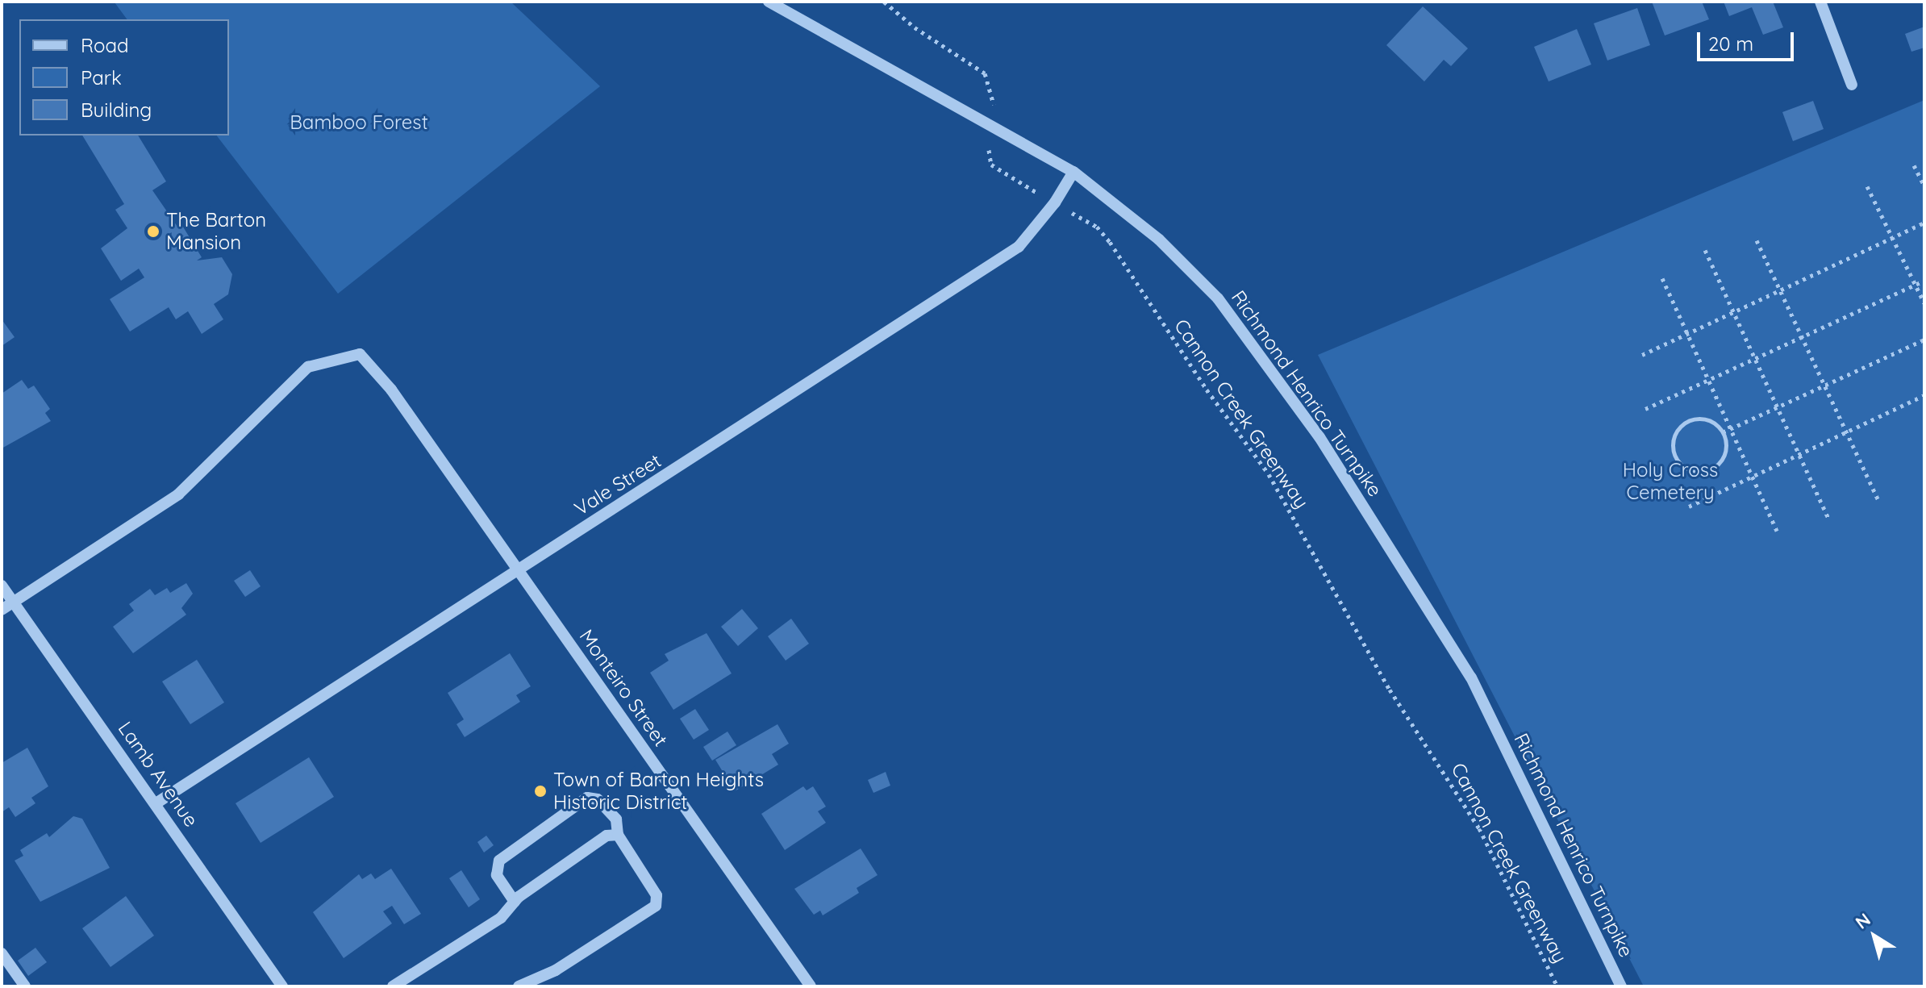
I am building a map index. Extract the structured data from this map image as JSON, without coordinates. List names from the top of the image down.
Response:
{
  "streets": {
    "street": [
      "Richmond Henrico Turnpike",
      "Vale Street",
      "Monteiro Street",
      "Lamb Avenue"
    ],
    "path": ["Cannon Creek Greenway"]
  },
  "crossings": [
    ["Richmond Henrico Turnpike", "Cannon Creek Greenway"],
    ["Richmond Henrico Turnpike", "Vale Street"],
    ["Cannon Creek Greenway", "Vale Street"],
    ["Vale Street", "Monteiro Street"],
    ["Vale Street", "Lamb Avenue"],
    ["Monteiro Street", "Lamb Avenue"]
  ],
  "parks": ["Bamboo Forest", "Holy Cross Cemetery"],
  "places": ["The Barton Mansion", "Town of Barton Heights Historic District"],
  "legend": ["Road", "Park", "Building"],
  "scale_bar": "20 m",
  "north": "top left"
}
